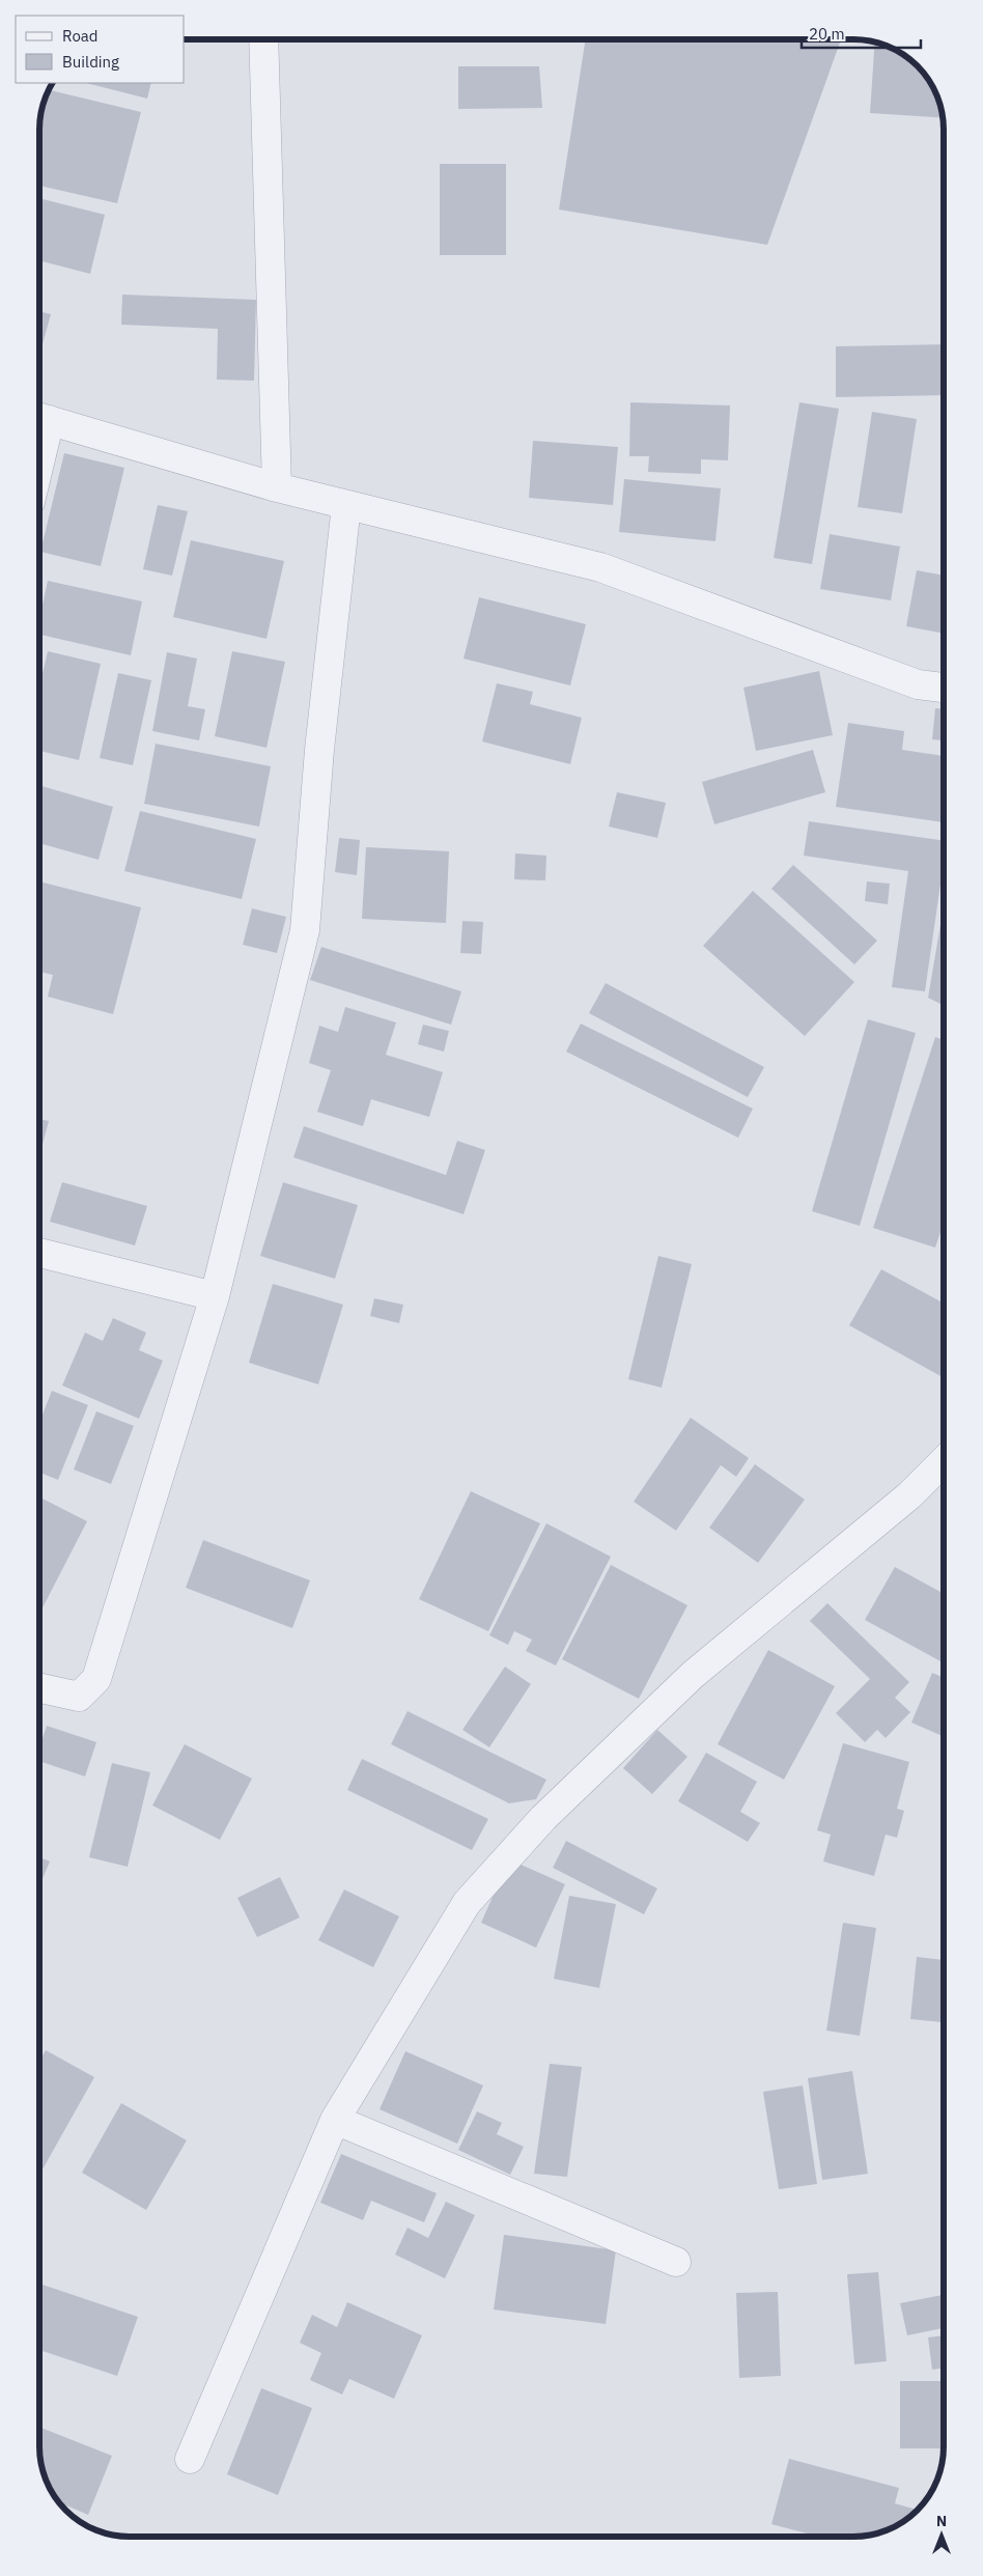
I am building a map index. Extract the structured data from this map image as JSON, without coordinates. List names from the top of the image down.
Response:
{
  "legend": ["Road", "Building"],
  "scale_bar": "20 m",
  "north": "top"
}
